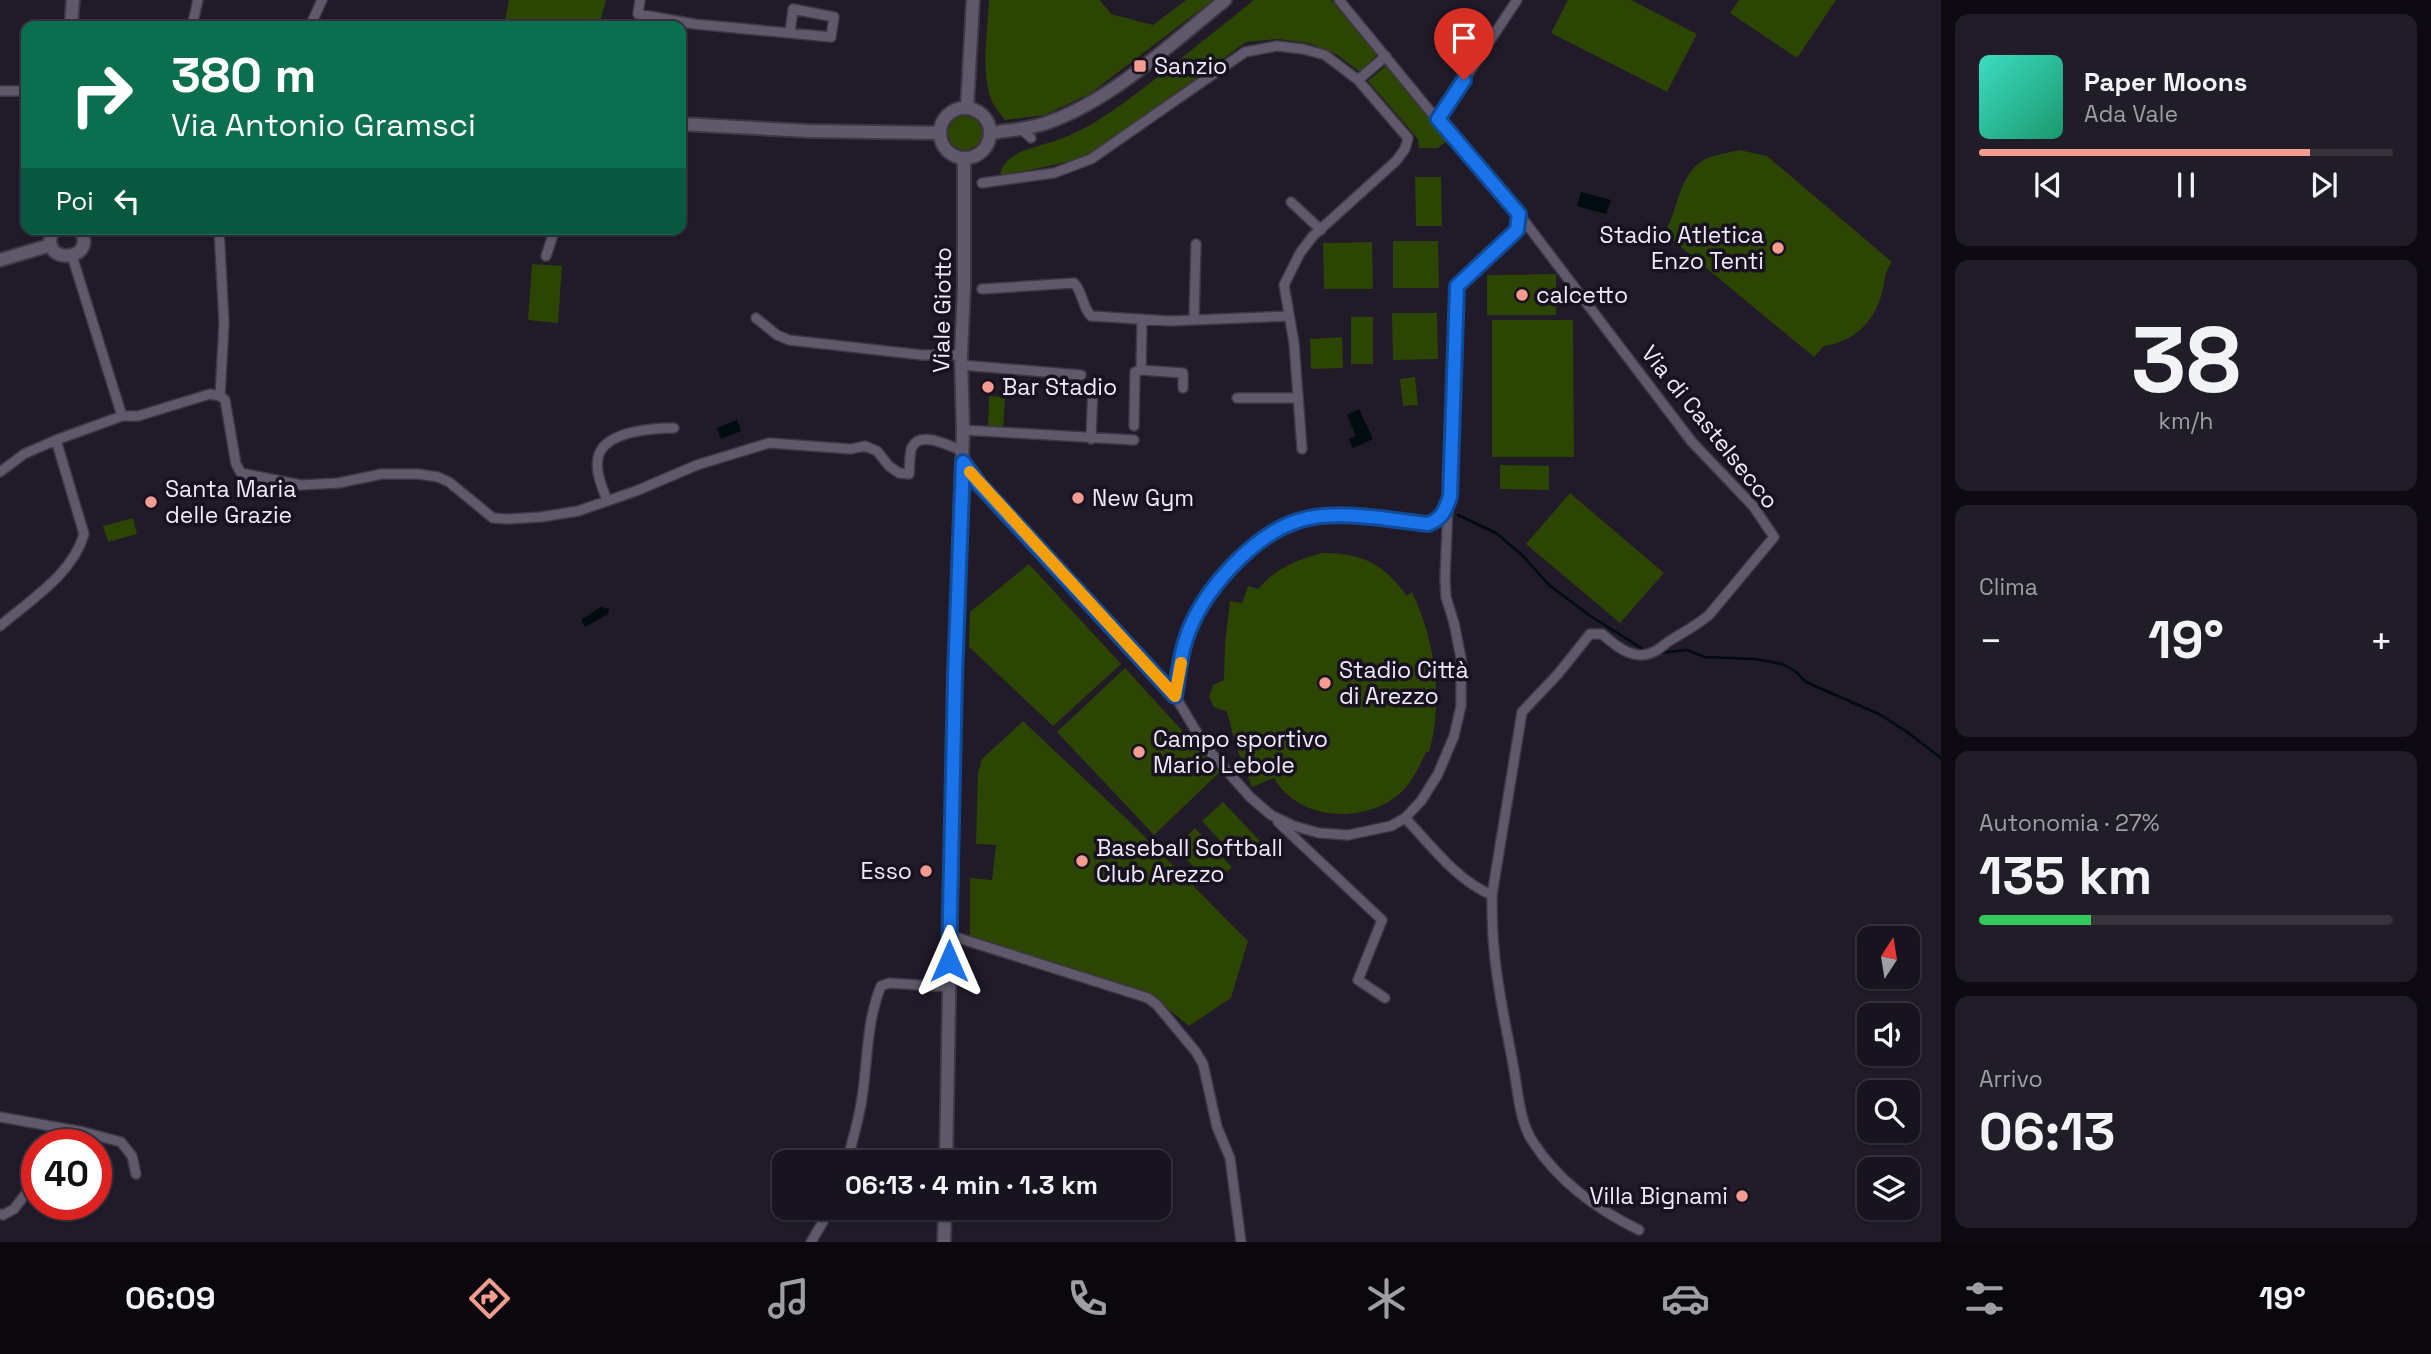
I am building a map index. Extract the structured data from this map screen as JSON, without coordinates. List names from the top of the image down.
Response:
{
  "streets": {
    "street": ["Viale Giotto", "Via di Castelsecco"]
  },
  "places": {
    "transit": ["Sanzio"],
    "other": [
      "Stadio Atletica Enzo Tenti",
      "calcetto",
      "Bar Stadio",
      "New Gym",
      "Santa Maria delle Grazie",
      "Stadio Città di Arezzo",
      "Campo sportivo Mario Lebole",
      "Baseball Softball Club Arezzo",
      "Esso",
      "Villa Bignami"
    ]
  },
  "north": "top",
  "page": {
    "turn": ["380 m", "Via Antonio Gramsci"],
    "song": ["Paper Moons", "Ada Vale"],
    "then": "Poi",
    "tile": [
      ["38", "km/h"],
      "Clima",
      ["Autonomia · 27%", "135 km"],
      ["Arrivo", "06:13"]
    ],
    "heat": ["−", "19°", "+"],
    "limit": "40",
    "trip": "06:13 · 4 min · 1.3 km",
    "tabs": ["06:09", "19°"]
  }
}
